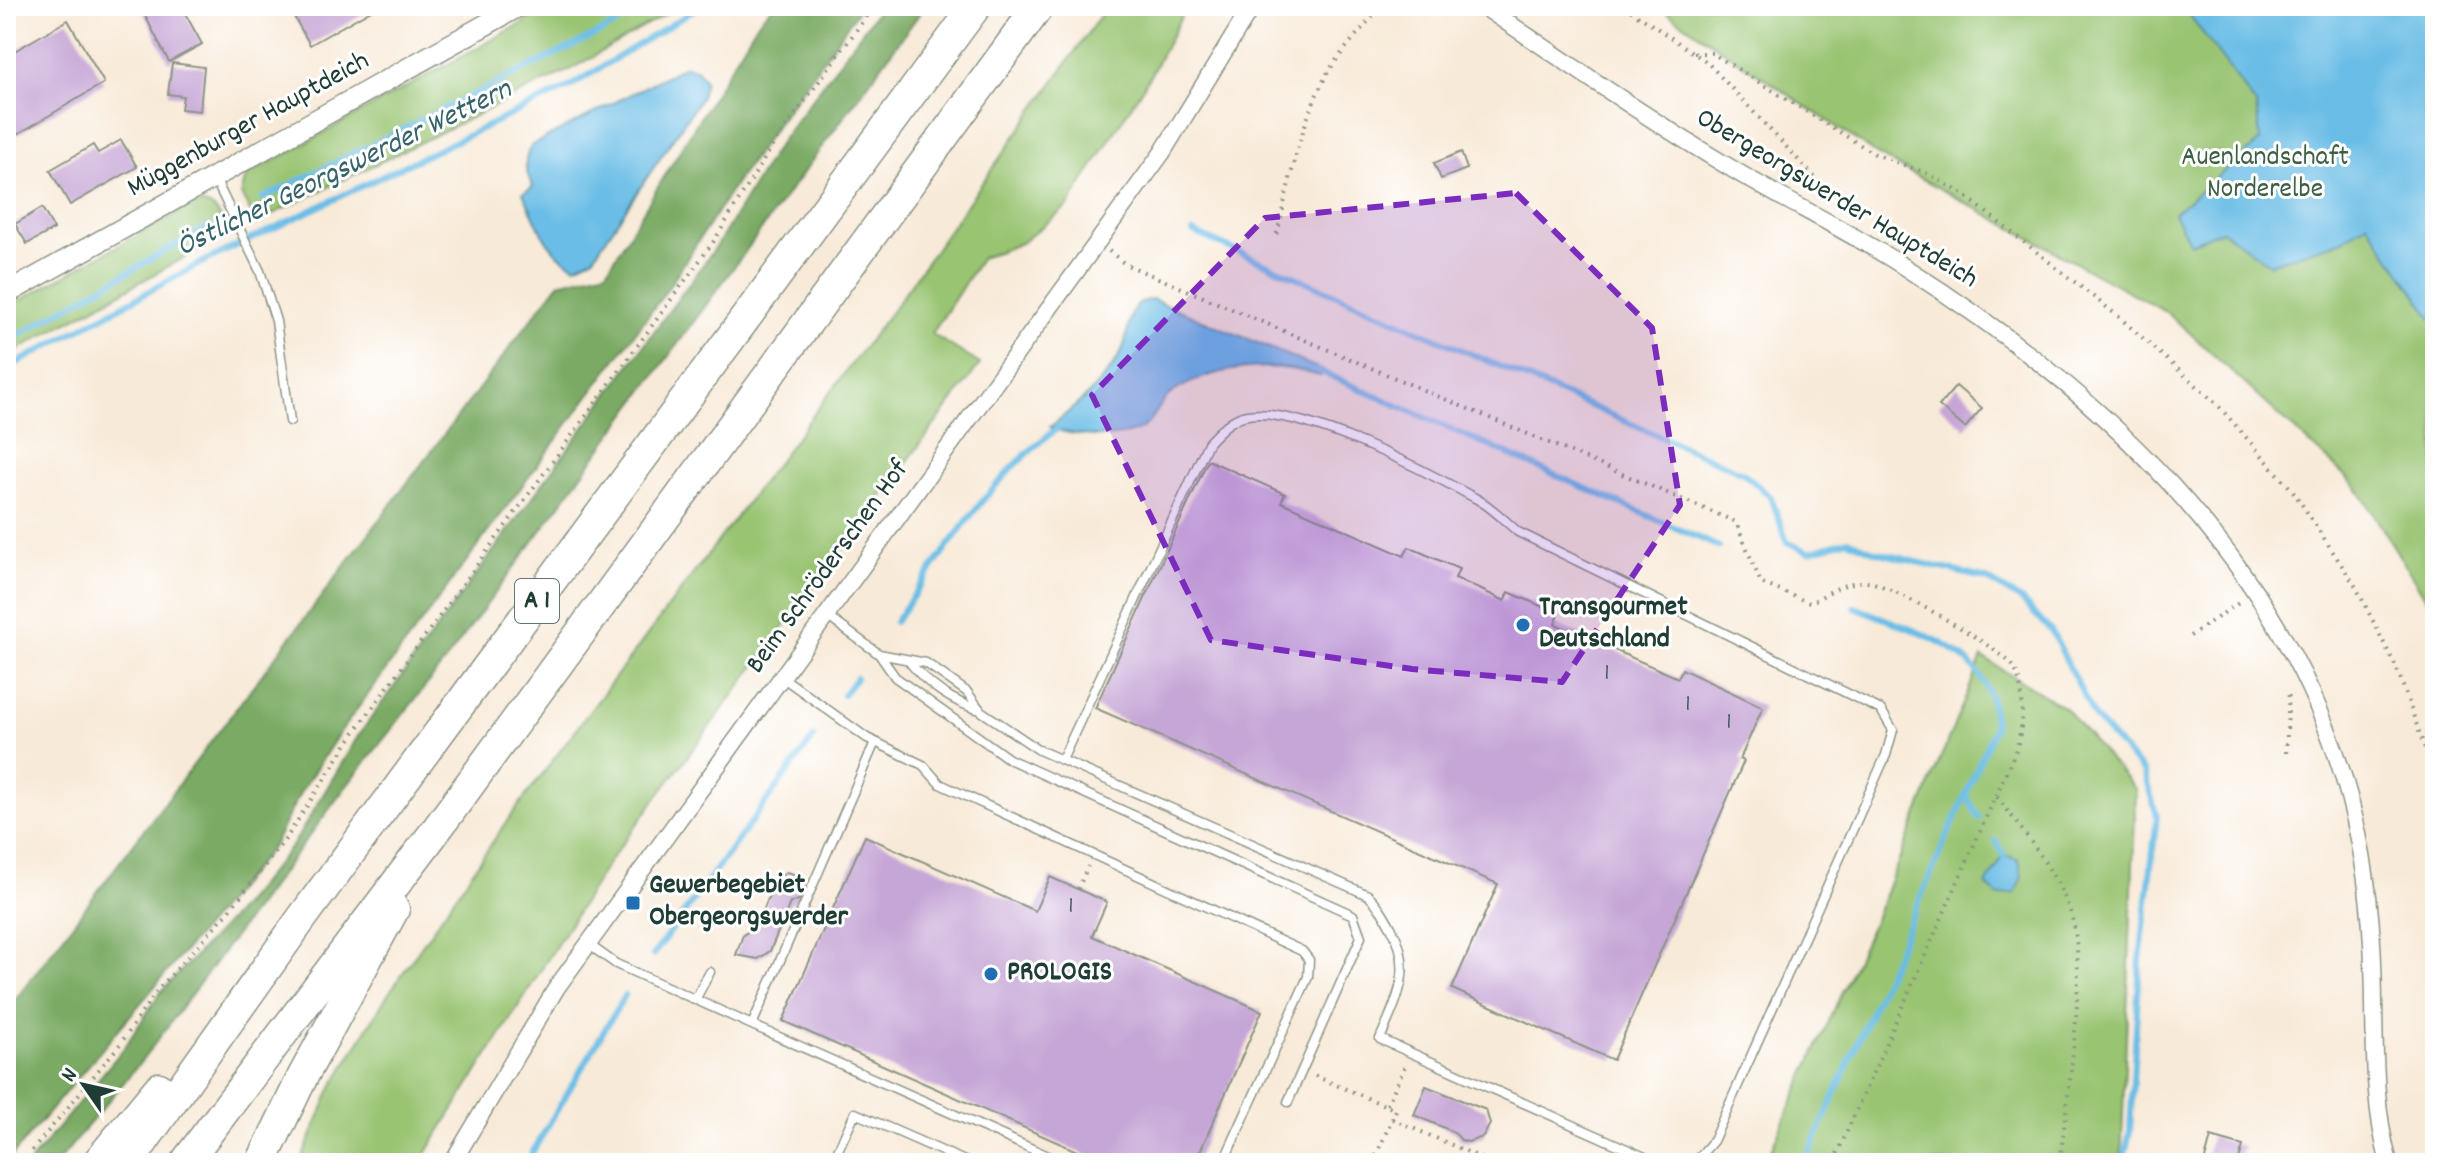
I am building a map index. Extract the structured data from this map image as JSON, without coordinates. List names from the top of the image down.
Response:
{
  "streets": {
    "highway": ["A 1"],
    "street": ["Müggenburger Hauptdeich", "Obergeorgswerder Hauptdeich", "Beim Schröderschen Hof"]
  },
  "water": ["Östlicher Georgswerder Wettern"],
  "parks": ["Auenlandschaft Norderelbe"],
  "places": {
    "other": ["Transgourmet Deutschland", "PROLOGIS"],
    "transit": ["Gewerbegebiet Obergeorgswerder"]
  },
  "house_numbers": [
    "1",
    "1",
    "1",
    "1"
  ],
  "north": "top left"
}
